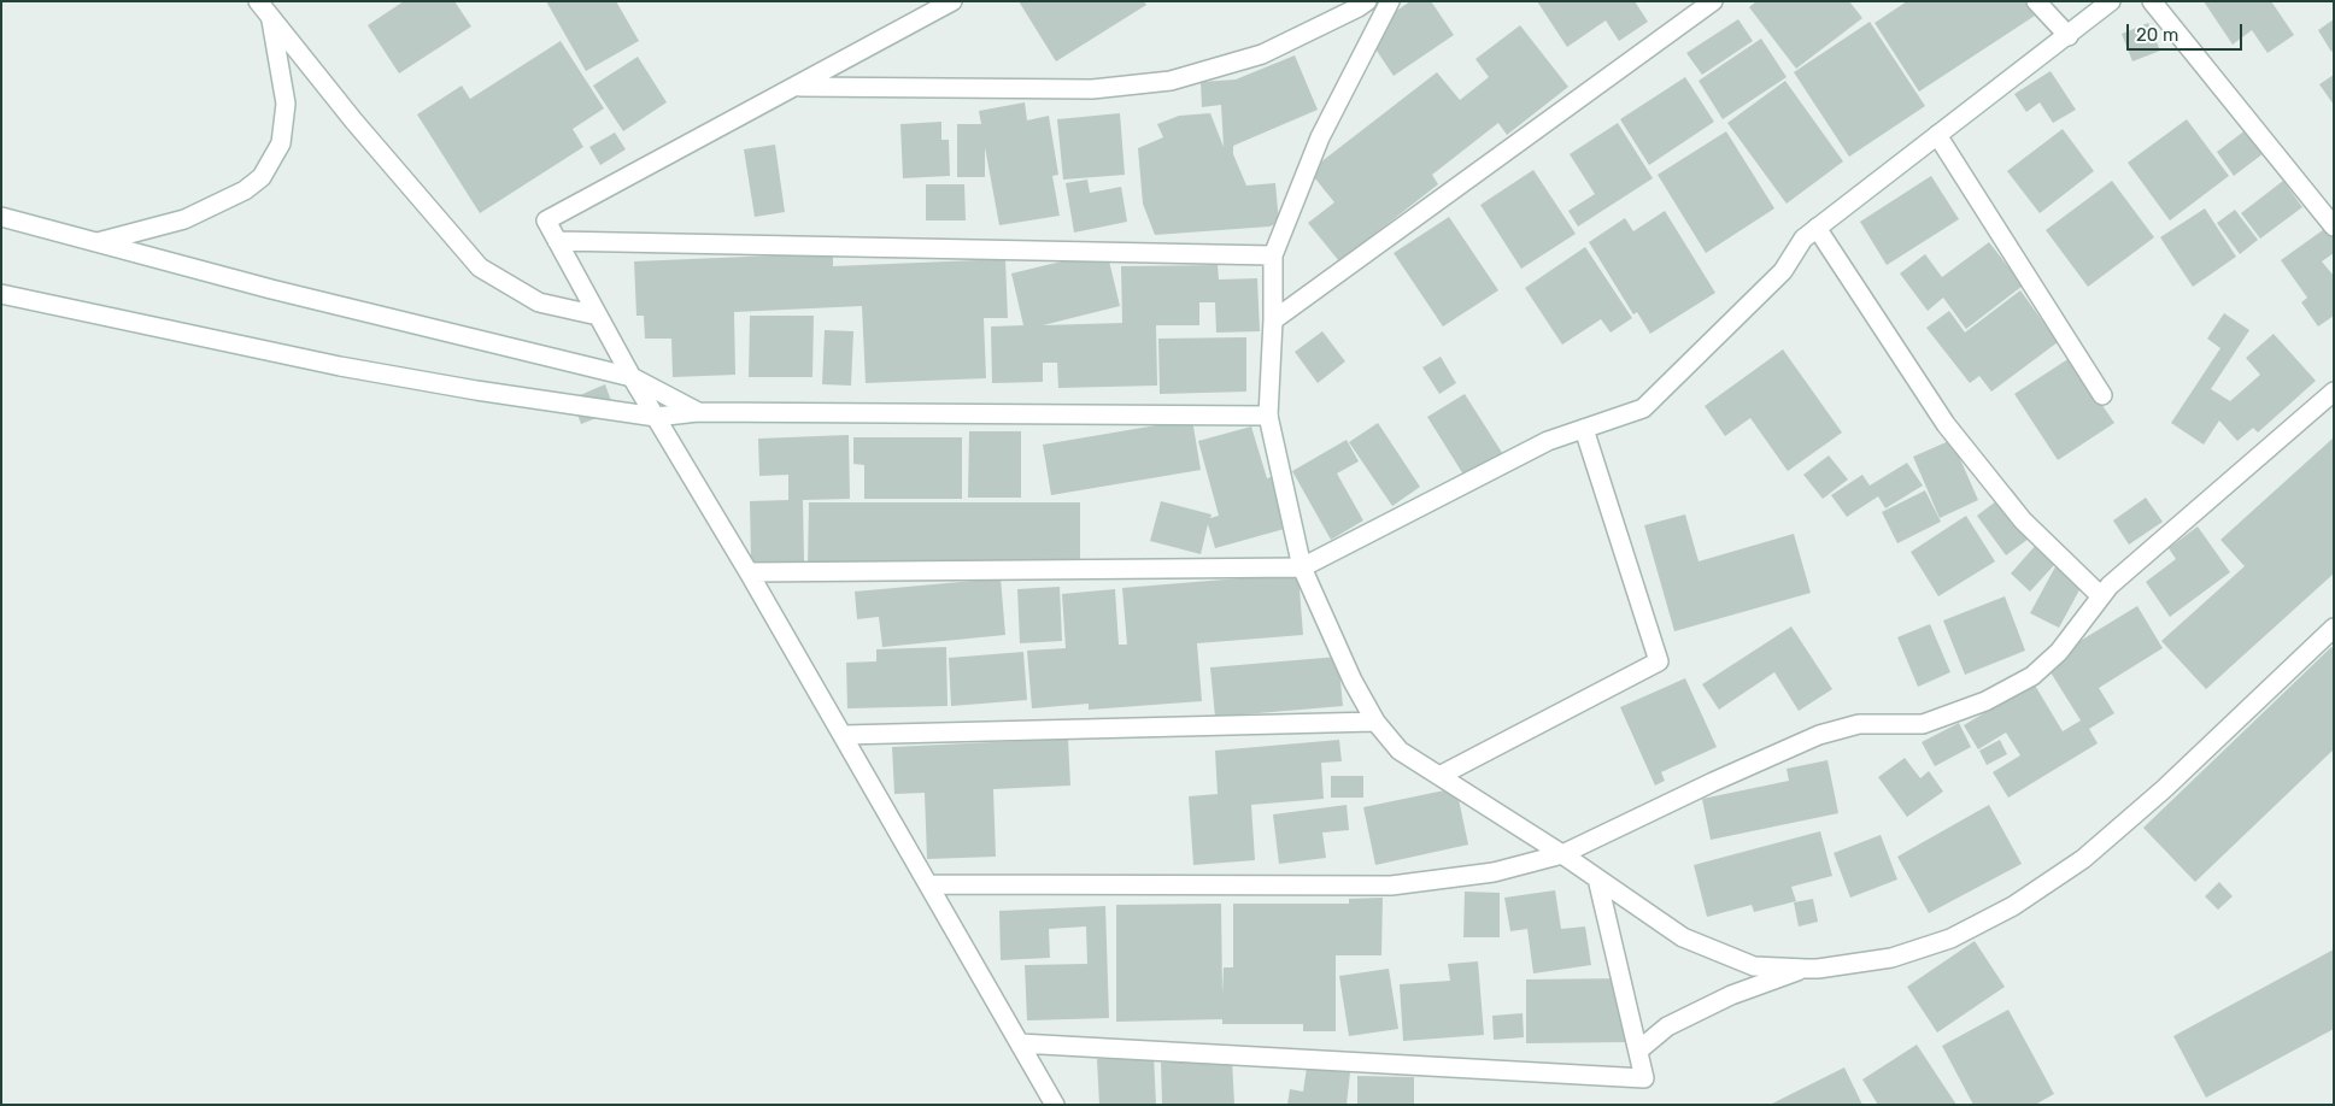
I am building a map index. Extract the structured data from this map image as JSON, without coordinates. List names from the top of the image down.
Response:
{
  "scale_bar": "20 m"
}
